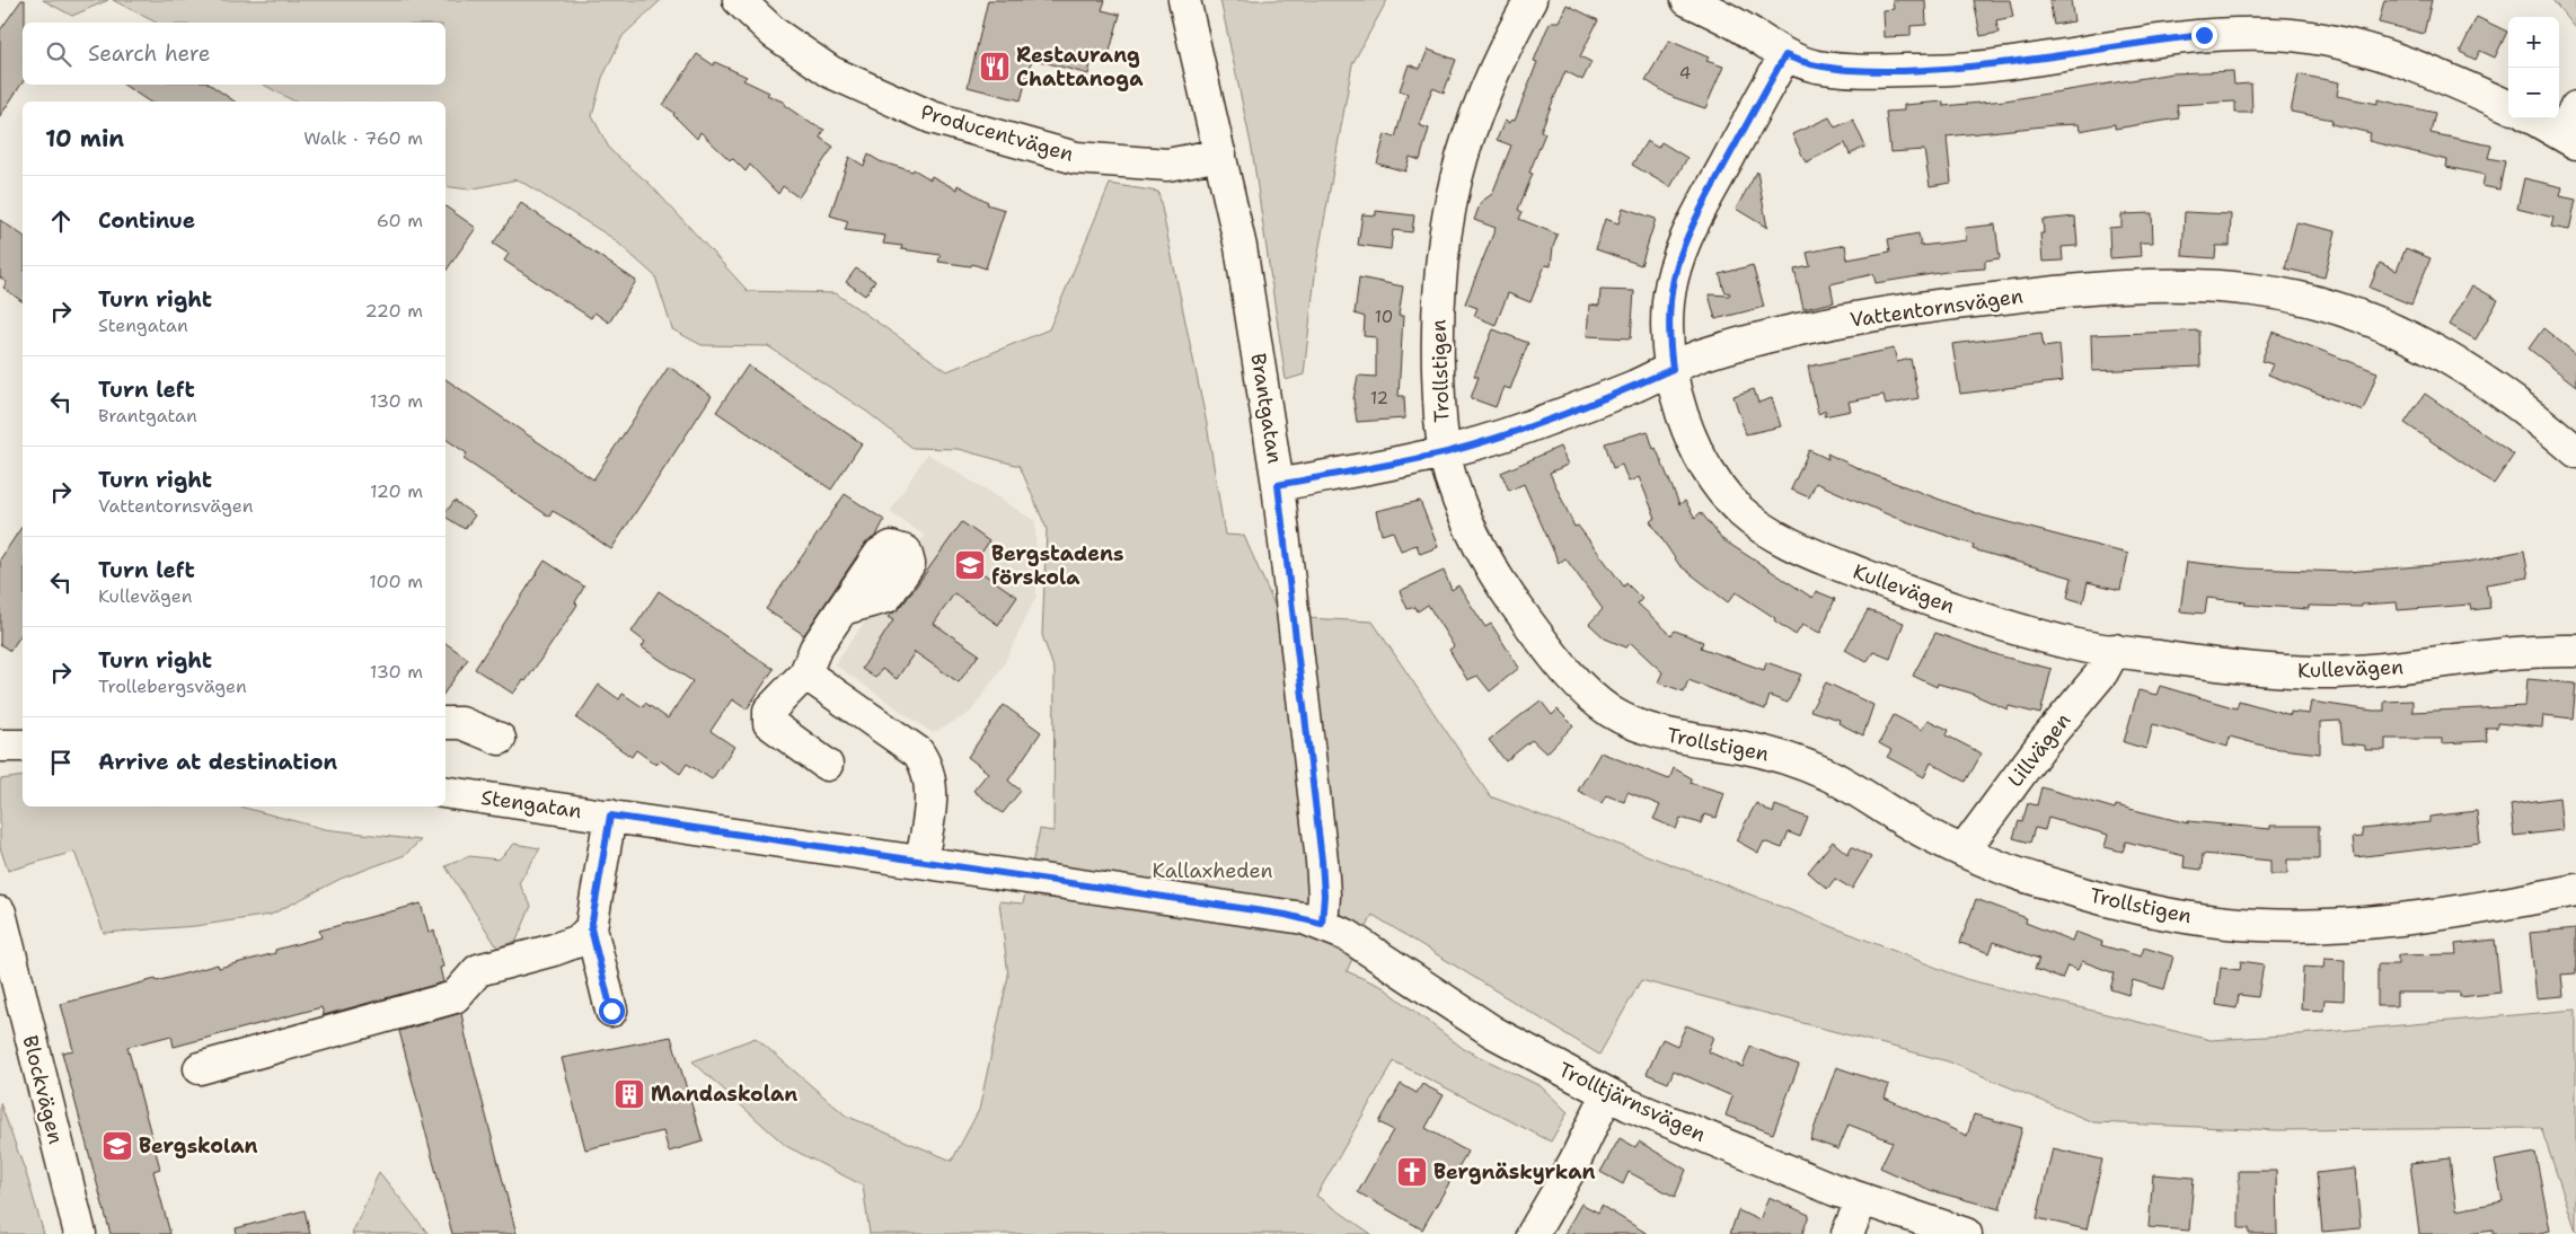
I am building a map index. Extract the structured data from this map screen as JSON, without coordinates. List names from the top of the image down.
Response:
{
  "streets": {
    "street": [
      "Producentvägen",
      "Vattentornsvägen",
      "Trollstigen",
      "Brantgatan",
      "Kullevägen",
      "Lillvägen",
      "Stengatan",
      "Blockvägen",
      "Trolltjärnsvägen"
    ]
  },
  "crossings": [
    ["Producentvägen", "Brantgatan"],
    ["Vattentornsvägen", "Trollstigen"],
    ["Vattentornsvägen", "Brantgatan"],
    ["Vattentornsvägen", "Kullevägen"],
    ["Trollstigen", "Lillvägen"],
    ["Brantgatan", "Stengatan"],
    ["Brantgatan", "Trolltjärnsvägen"],
    ["Kullevägen", "Lillvägen"],
    ["Stengatan", "Trolltjärnsvägen"]
  ],
  "parks": ["Kallaxheden"],
  "places": {
    "restaurant": ["Restaurang Chattanoga"],
    "school or university": ["Bergstadens förskola", "Bergskolan"],
    "building": ["Mandaskolan"],
    "church": ["Bergnäskyrkan"]
  },
  "house_numbers": ["4", "10", "12"],
  "page": {
    "map_buttons": ["+", "−"],
    "search": "Search here",
    "heading": ["10 min", "Walk · 760 m"],
    "list": [
      ["Continue", "60 m"],
      ["Turn right", "Stengatan", "220 m"],
      ["Turn left", "Brantgatan", "130 m"],
      ["Turn right", "Vattentornsvägen", "120 m"],
      ["Turn left", "Kullevägen", "100 m"],
      ["Turn right", "Trollebergsvägen", "130 m"],
      "Arrive at destination"
    ]
  }
}
